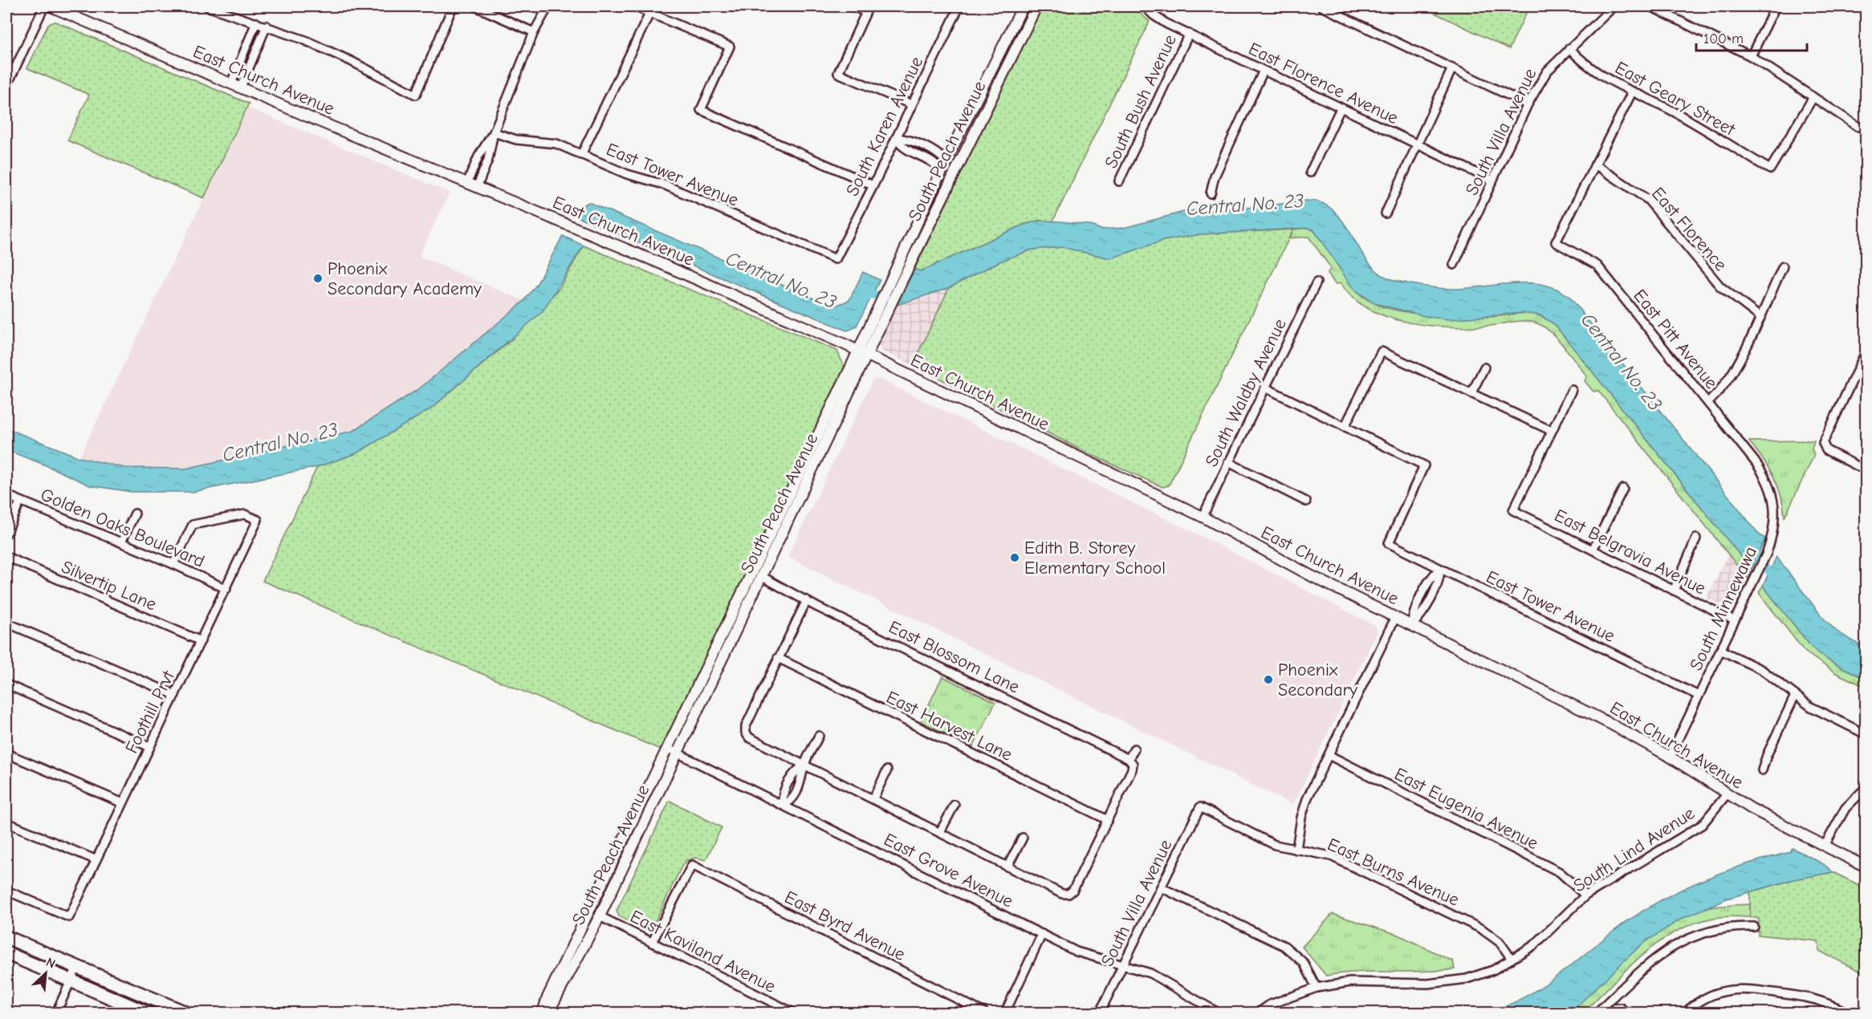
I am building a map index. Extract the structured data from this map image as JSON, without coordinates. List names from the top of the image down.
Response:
{
  "streets": {
    "street": [
      "East Church Avenue",
      "East Florence Avenue",
      "East Geary Street",
      "South Bush Avenue",
      "South Karen Avenue",
      "South Villa Avenue",
      "South Peach Avenue",
      "East Tower Avenue",
      "East Florence",
      "East Pitt Avenue",
      "South Waldby Avenue",
      "Golden Oaks Boulevard",
      "East Belgravia Avenue",
      "Silvertip Lane",
      "South Minnewawa",
      "East Blossom Lane",
      "Foothill Prvt",
      "East Harvest Lane",
      "East Eugenia Avenue",
      "South Lind Avenue",
      "East Grove Avenue",
      "East Burns Avenue",
      "East Byrd Avenue",
      "East Kaviland Avenue"
    ]
  },
  "crossings": [
    ["East Church Avenue", "South Peach Avenue"],
    ["East Church Avenue", "South Waldby Avenue"],
    ["East Church Avenue", "South Minnewawa"],
    ["East Church Avenue", "South Lind Avenue"],
    ["East Florence Avenue", "South Bush Avenue"],
    ["East Florence Avenue", "South Villa Avenue"],
    ["East Geary Street", "South Villa Avenue"],
    ["South Karen Avenue", "East Tower Avenue"],
    ["South Villa Avenue", "East Grove Avenue"],
    ["South Villa Avenue", "East Burns Avenue"],
    ["South Peach Avenue", "East Blossom Lane"],
    ["South Peach Avenue", "East Grove Avenue"],
    ["South Peach Avenue", "East Kaviland Avenue"],
    ["East Tower Avenue", "South Minnewawa"],
    ["East Florence", "East Pitt Avenue"],
    ["East Pitt Avenue", "South Minnewawa"],
    ["Golden Oaks Boulevard", "Foothill Prvt"],
    ["East Belgravia Avenue", "South Minnewawa"],
    ["Silvertip Lane", "Foothill Prvt"],
    ["East Eugenia Avenue", "South Lind Avenue"],
    ["South Lind Avenue", "East Burns Avenue"],
    ["East Byrd Avenue", "East Kaviland Avenue"]
  ],
  "water": ["Central No. 23"],
  "places": ["Phoenix Secondary Academy", "Edith B. Storey Elementary School", "Phoenix Secondary"],
  "scale_bar": "100 m",
  "north": "top right"
}
